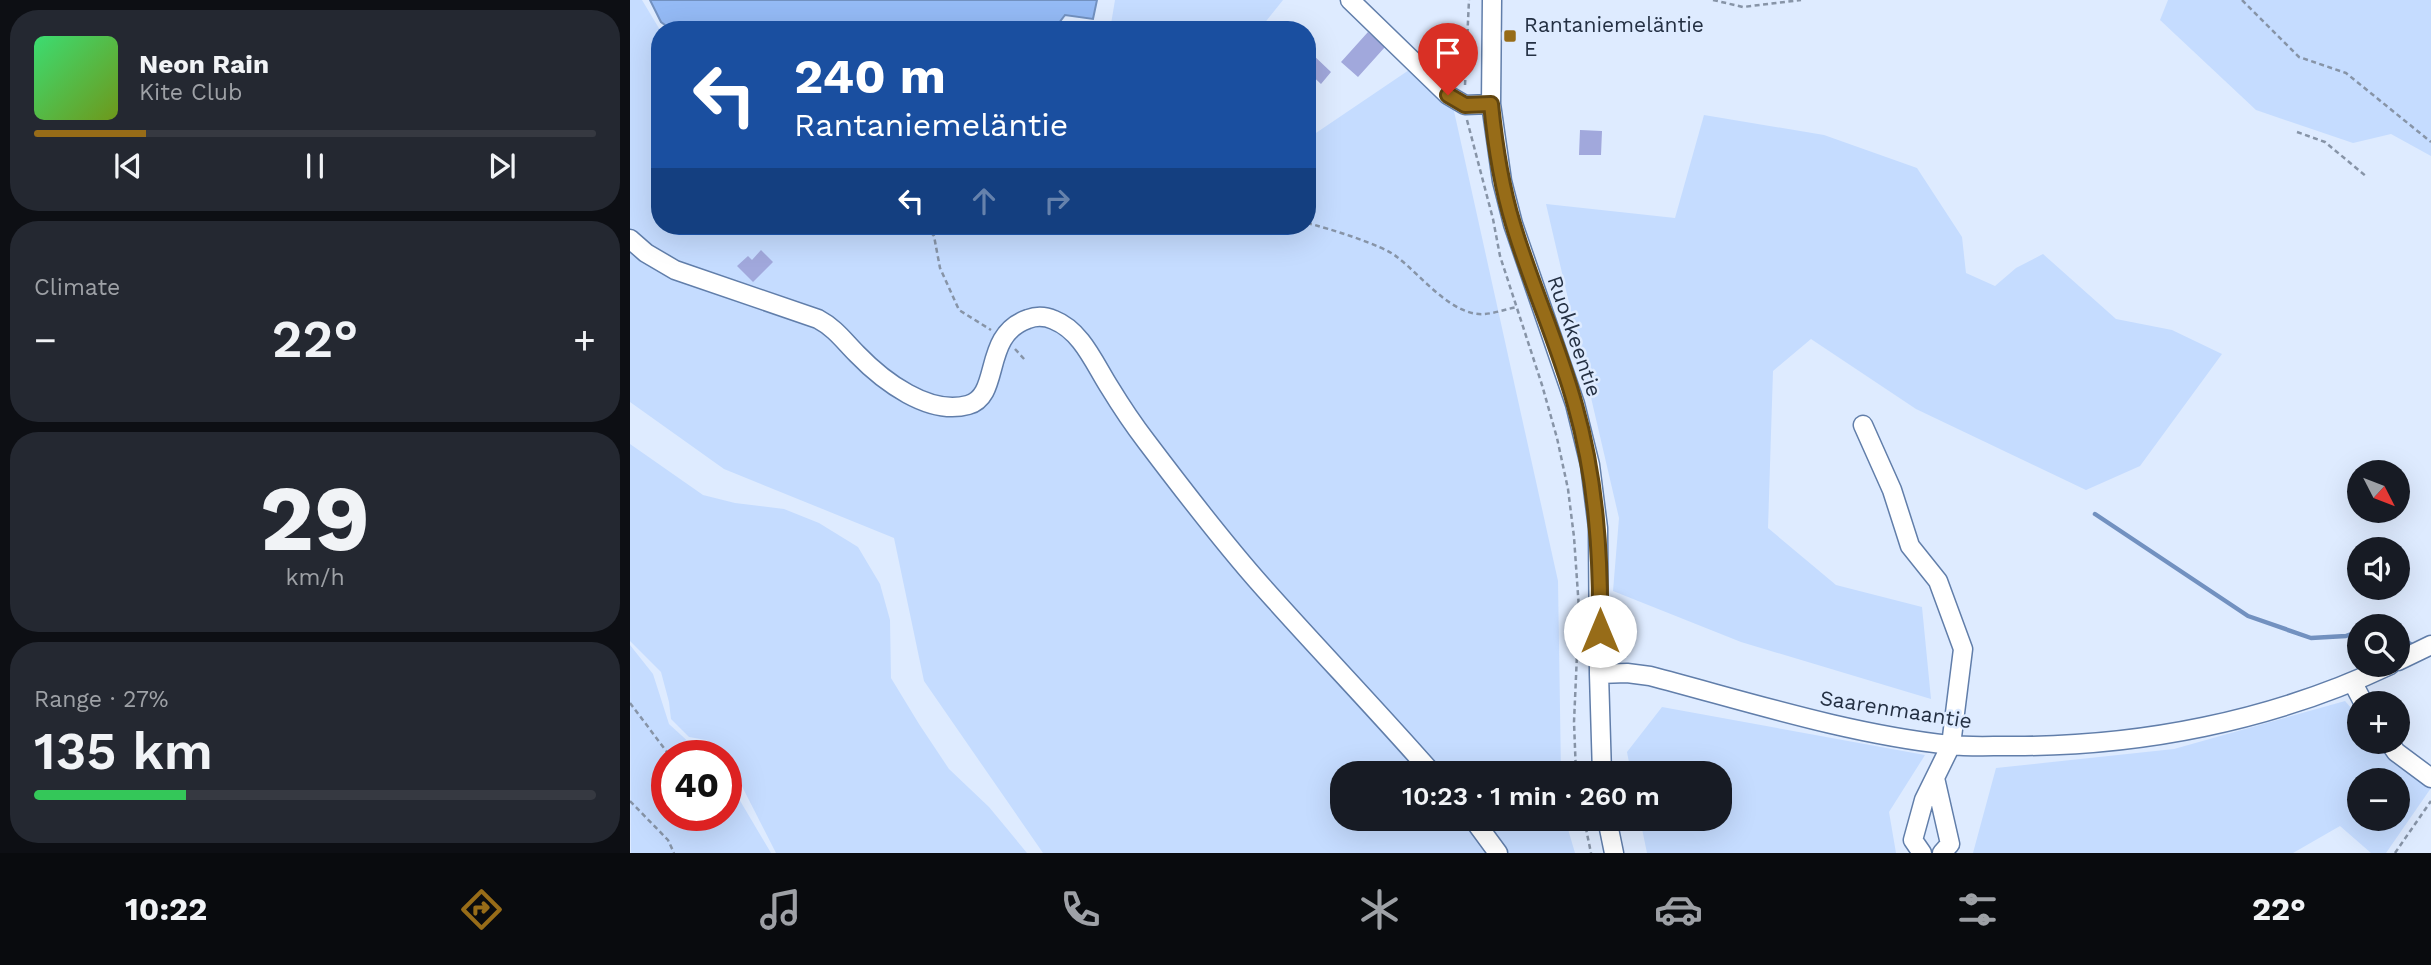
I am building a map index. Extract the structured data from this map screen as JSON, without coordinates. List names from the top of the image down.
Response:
{
  "streets": {
    "street": ["Ruokkeentie", "Saarenmaantie"]
  },
  "crossings": [
    ["Ruokkeentie", "Saarenmaantie"]
  ],
  "places": {
    "transit": ["Rantaniemeläntie E"]
  },
  "north": "bottom right",
  "page": {
    "turn": ["240 m", "Rantaniemeläntie"],
    "song": ["Neon Rain", "Kite Club"],
    "tile": [
      "Climate",
      ["29", "km/h"],
      ["Range · 27%", "135 km"]
    ],
    "heat": ["−", "22°", "+"],
    "map_buttons": ["+", "−"],
    "limit": "40",
    "trip": "10:23 · 1 min · 260 m",
    "tabs": ["10:22", "22°"]
  }
}
